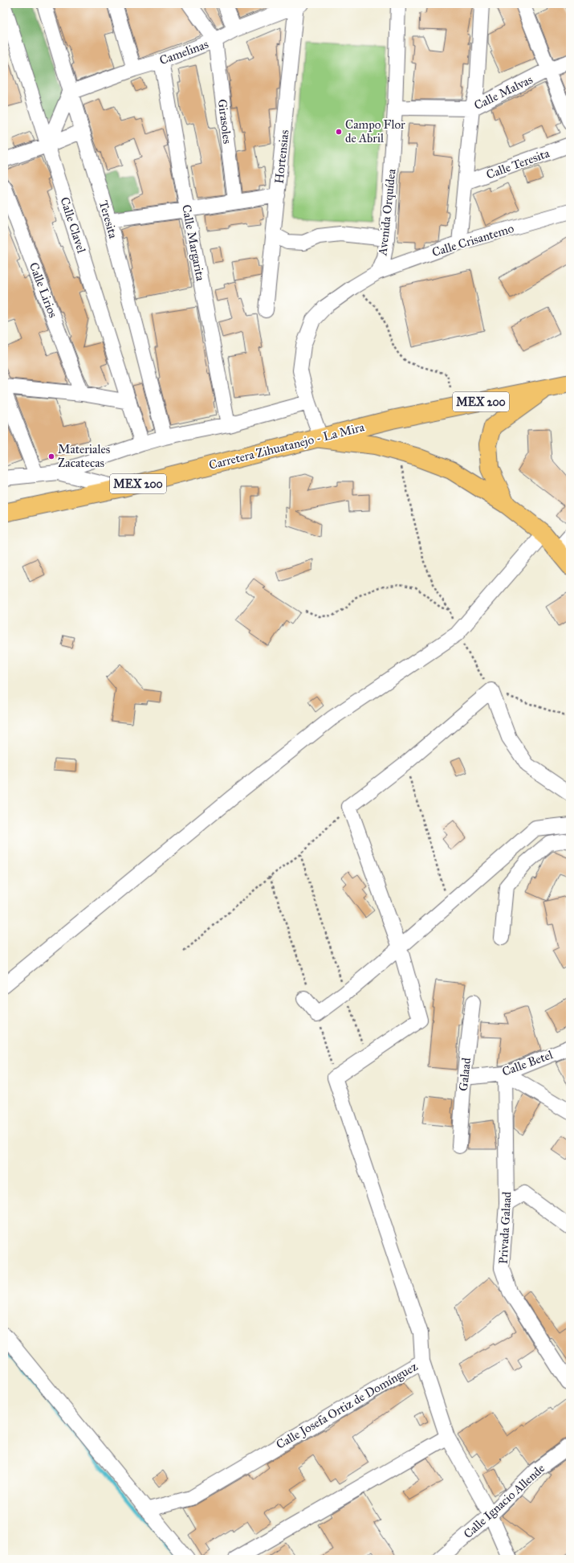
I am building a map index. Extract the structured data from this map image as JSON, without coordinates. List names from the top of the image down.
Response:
{
  "streets": {
    "main road": ["MEX 200", "Carretera Zihuatanejo - La Mira"],
    "street": [
      "Camelinas",
      "Calle Malvas",
      "Girasoles",
      "Hortensias",
      "Calle Teresita",
      "Avenida Orquídea",
      "Teresita",
      "Calle Clavel",
      "Calle Crisantemo",
      "Calle Margarita",
      "Calle Lirios",
      "Calle Betel",
      "Galaad",
      "Privada Galaad",
      "Calle Josefa Ortiz de Domínguez",
      "Calle Ignacio Allende"
    ]
  },
  "crossings": [
    ["Camelinas", "Girasoles"],
    ["Camelinas", "Hortensias"],
    ["Camelinas", "Teresita"],
    ["Camelinas", "Calle Margarita"],
    ["Calle Malvas", "Avenida Orquídea"],
    ["Avenida Orquídea", "Calle Crisantemo"],
    ["Avenida Orquídea", "Carretera Zihuatanejo - La Mira"],
    ["Calle Betel", "Galaad"],
    ["Calle Betel", "Privada Galaad"],
    ["Calle Josefa Ortiz de Domínguez", "Calle Ignacio Allende"]
  ],
  "places": ["Campo Flor de Abril", "Materiales Zacatecas"]
}
